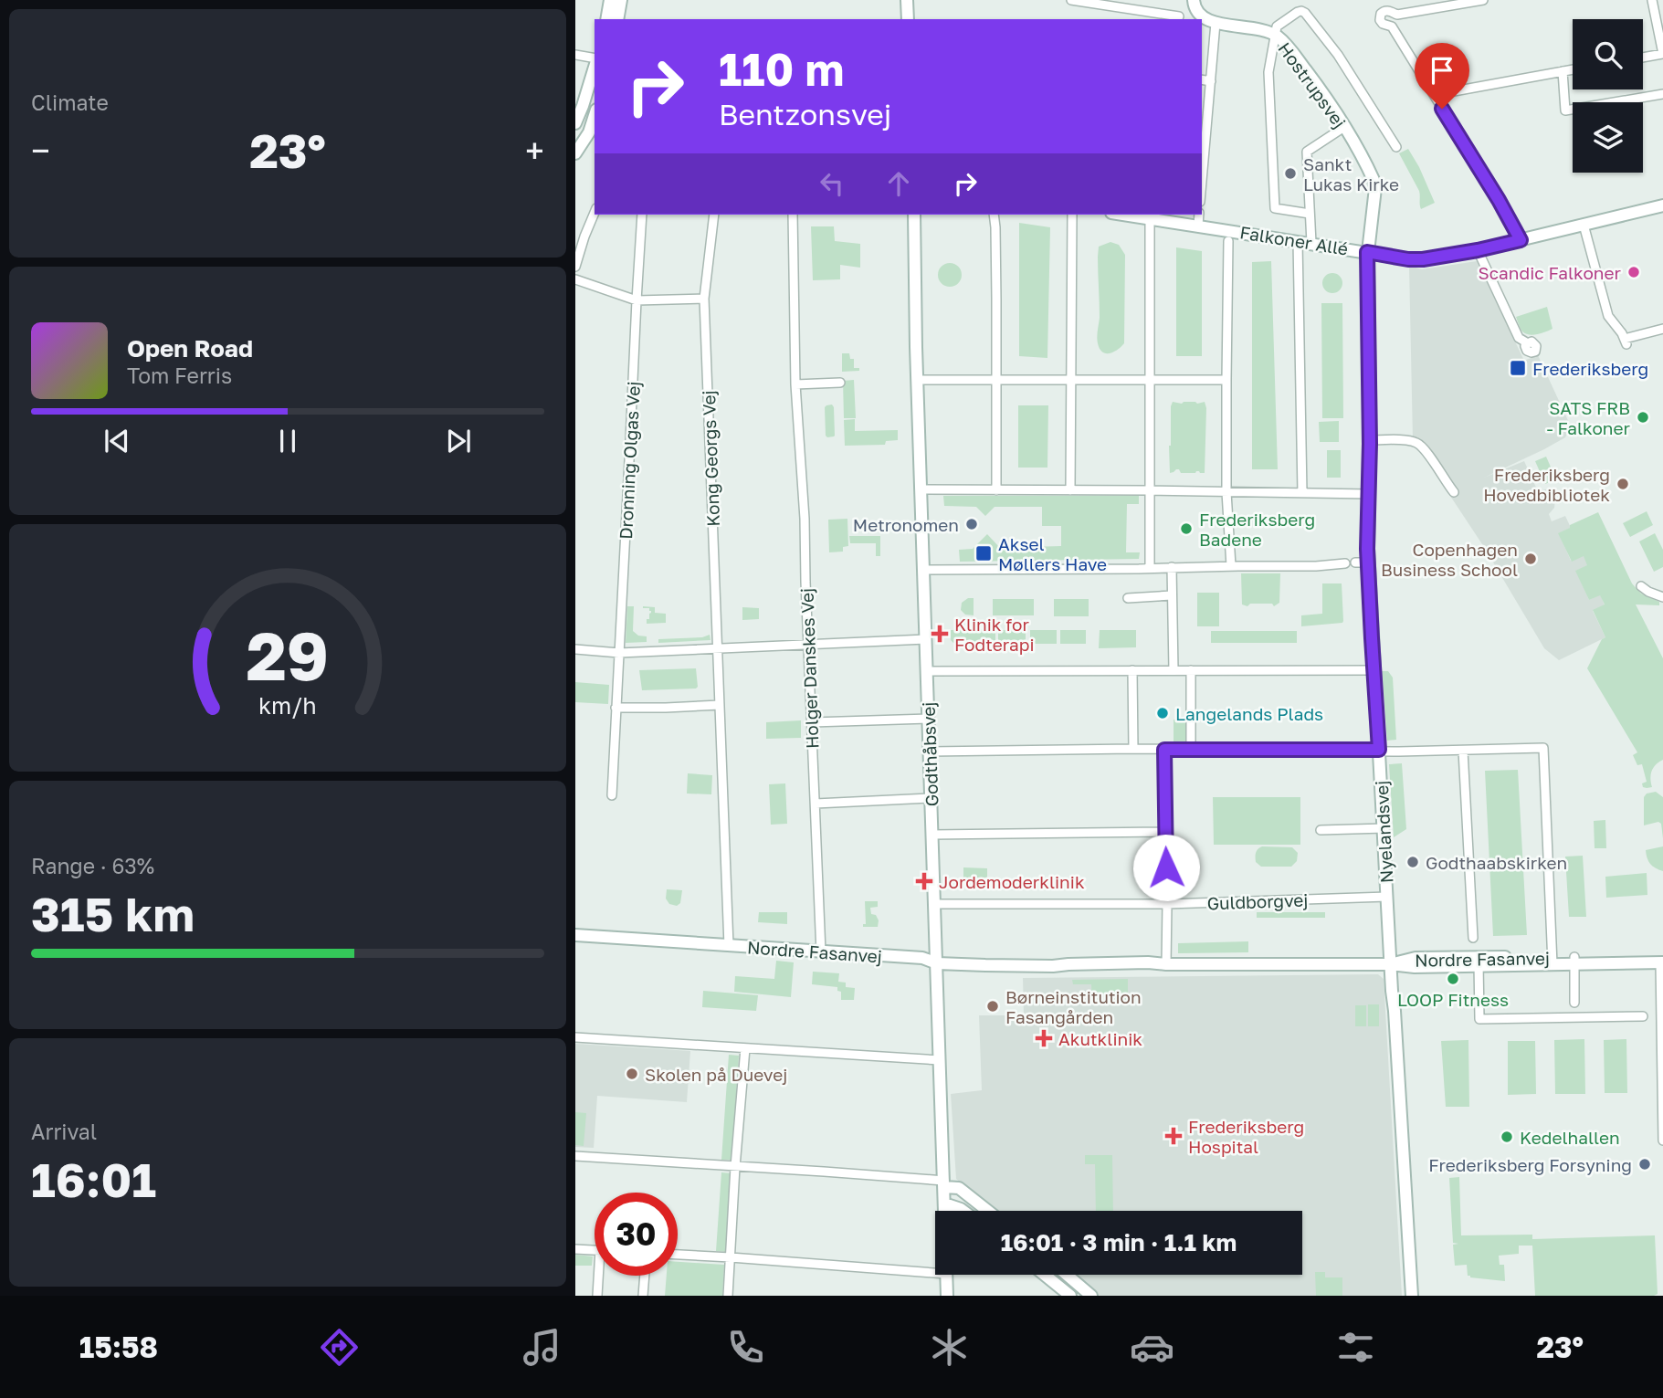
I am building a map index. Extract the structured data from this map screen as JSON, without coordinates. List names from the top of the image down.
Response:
{
  "streets": {
    "street": [
      "Hostrupsvej",
      "Falkoner Allé",
      "Kong Georgs Vej",
      "Dronning Olgas Vej",
      "Holger Danskes Vej",
      "Godthåbsvej",
      "Nyelandsvej",
      "Guldborgvej",
      "Nordre Fasanvej"
    ]
  },
  "crossings": [
    ["Hostrupsvej", "Falkoner Allé"],
    ["Hostrupsvej", "Nyelandsvej"],
    ["Falkoner Allé", "Nyelandsvej"],
    ["Kong Georgs Vej", "Nordre Fasanvej"],
    ["Holger Danskes Vej", "Nordre Fasanvej"],
    ["Godthåbsvej", "Guldborgvej"],
    ["Godthåbsvej", "Nordre Fasanvej"],
    ["Nyelandsvej", "Guldborgvej"],
    ["Nyelandsvej", "Nordre Fasanvej"]
  ],
  "places": {
    "other": [
      "Sankt Lukas Kirke",
      "Scandic Falkoner",
      "SATS FRB - Falkoner",
      "Frederiksberg Hovedbibliotek",
      "Metronomen",
      "Frederiksberg Badene",
      "Copenhagen Business School",
      "Langelands Plads",
      "Godthaabskirken",
      "LOOP Fitness",
      "Børneinstitution Fasangården",
      "Skolen på Duevej",
      "Kedelhallen",
      "Frederiksberg Forsyning"
    ],
    "transit": ["Frederiksberg", "Aksel Møllers Have"],
    "health": [
      "Klinik for Fodterapi",
      "Jordemoderklinik",
      "Akutklinik",
      "Frederiksberg Hospital"
    ]
  },
  "page": {
    "tile": [
      "Climate",
      ["Range · 63%", "315 km"],
      ["Arrival", "16:01"]
    ],
    "turn": ["110 m", "Bentzonsvej"],
    "heat": ["−", "23°", "+"],
    "song": ["Open Road", "Tom Ferris"],
    "limit": "30",
    "trip": "16:01 · 3 min · 1.1 km",
    "tabs": ["15:58", "23°"],
    "gauge": ["29", "km/h"]
  }
}
